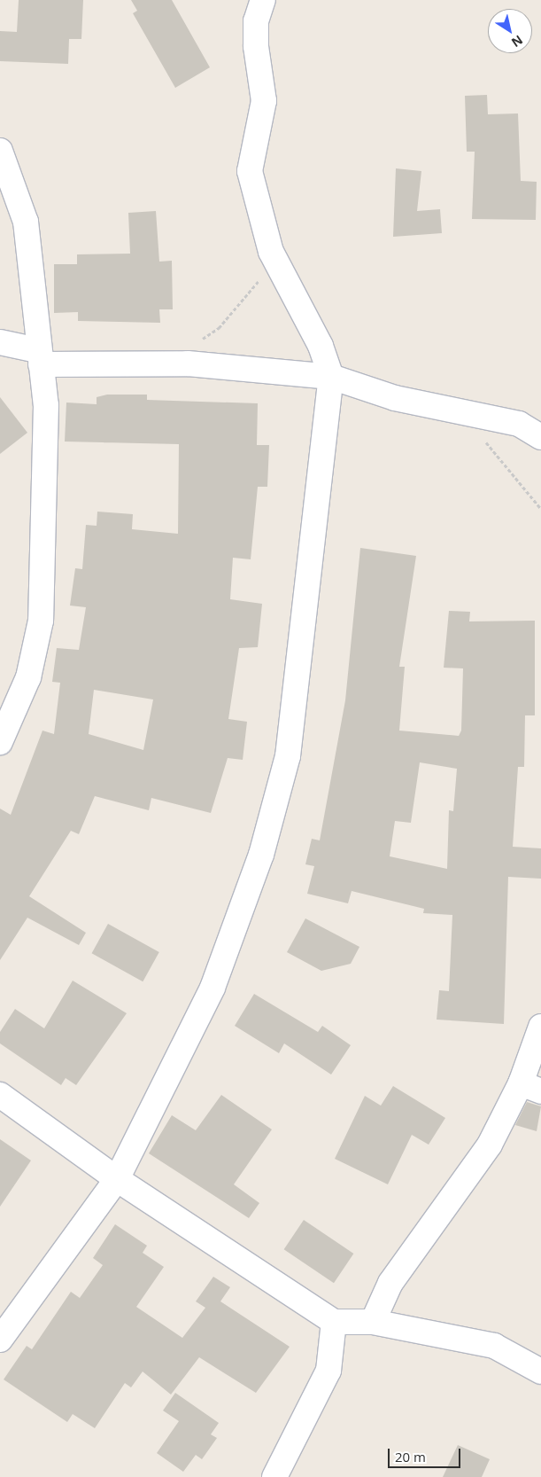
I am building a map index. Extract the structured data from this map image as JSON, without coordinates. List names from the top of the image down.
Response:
{
  "scale_bar": "20 m",
  "north": "bottom right"
}
